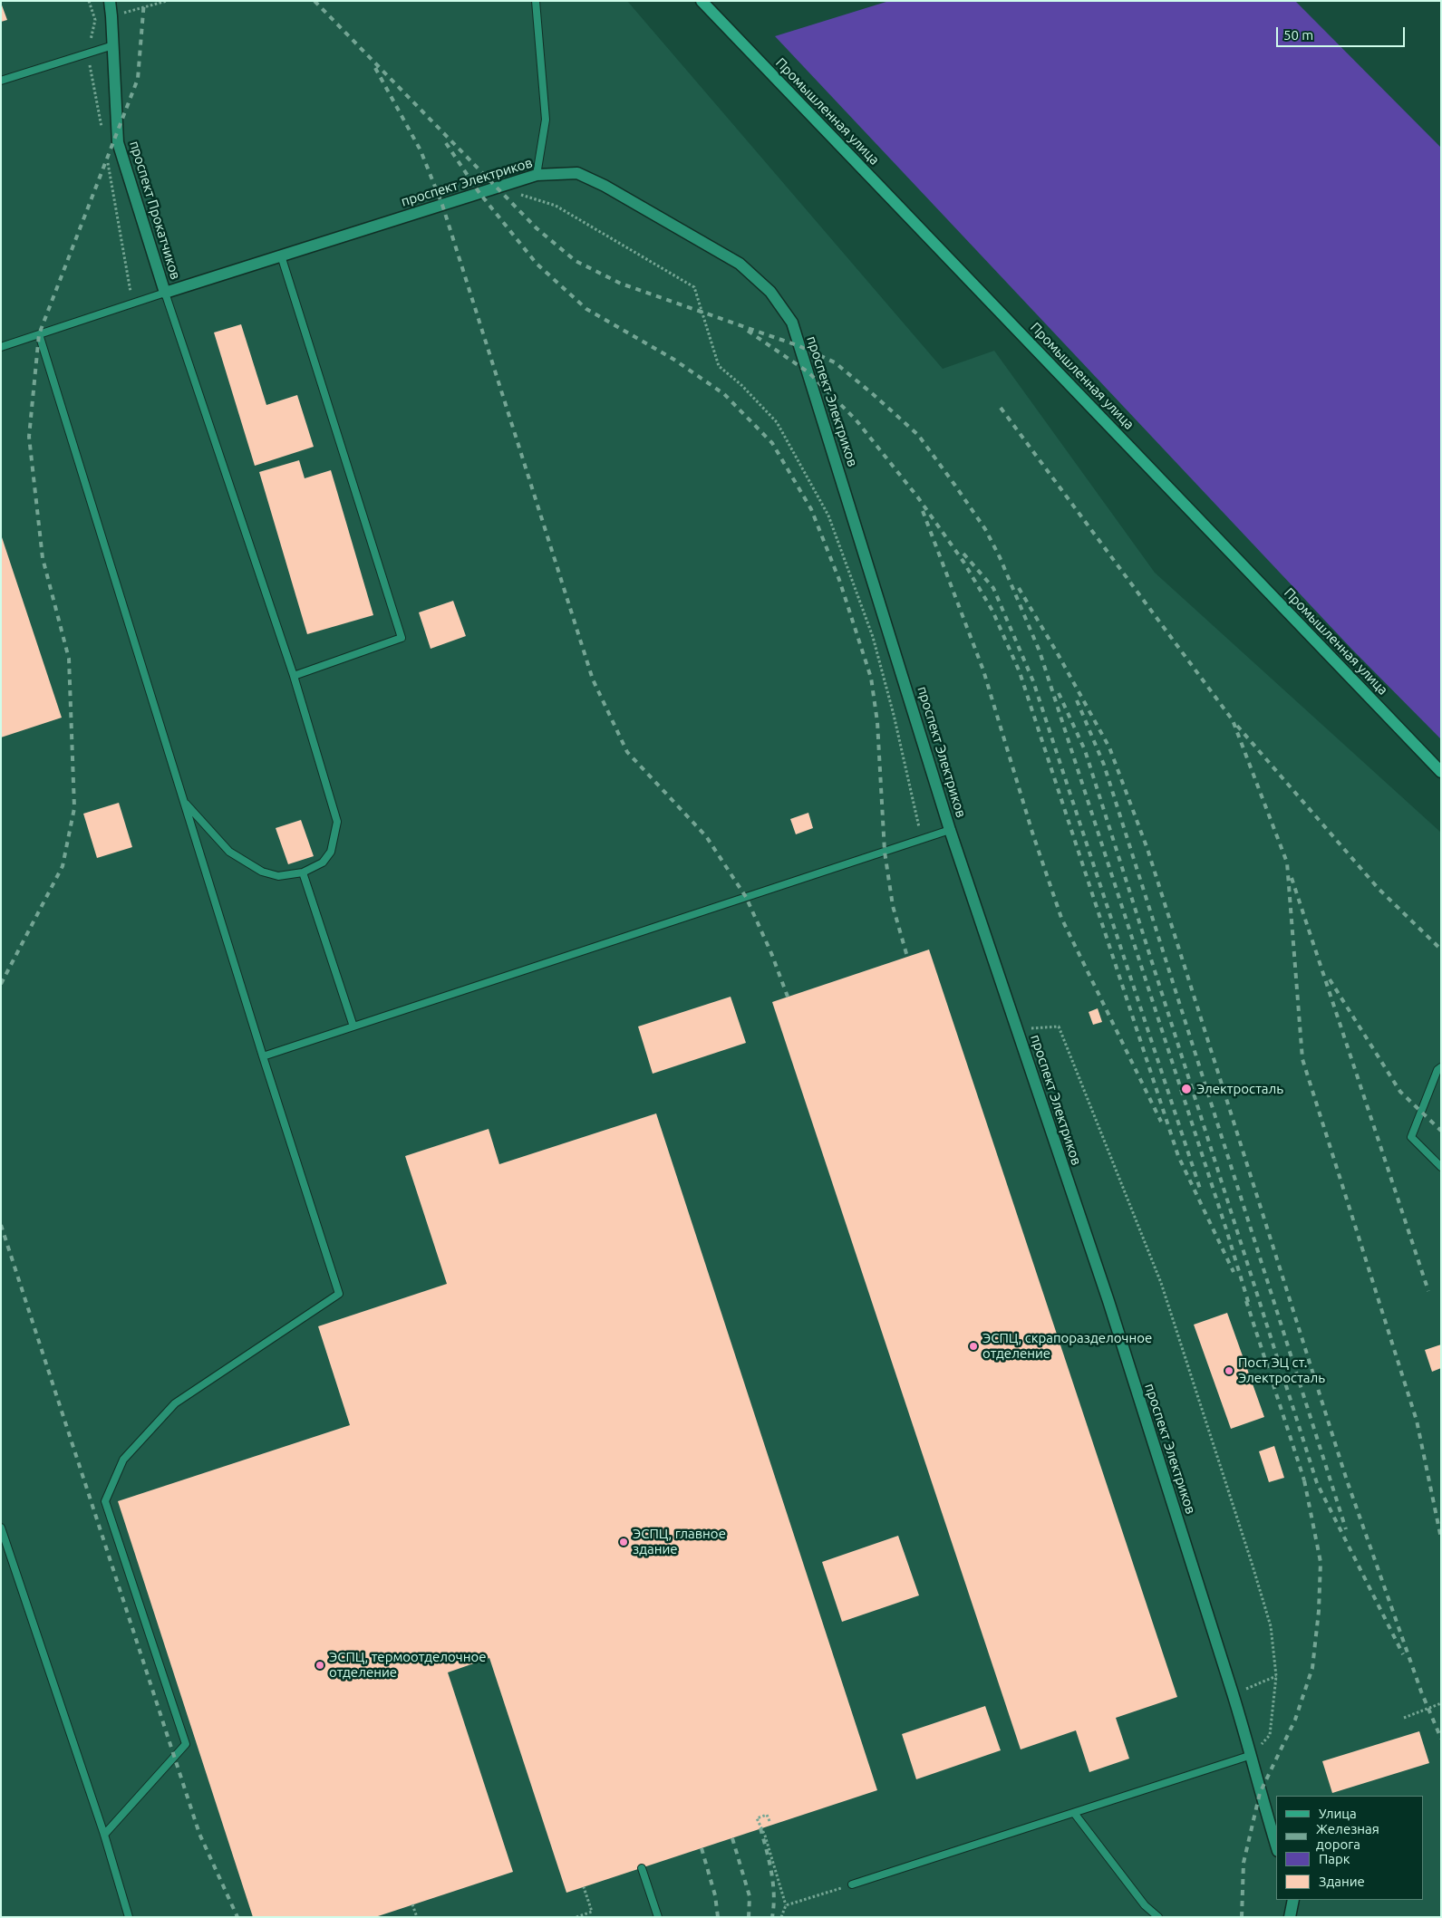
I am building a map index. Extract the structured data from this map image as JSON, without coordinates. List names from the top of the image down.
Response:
{
  "streets": {
    "street": ["Промышленная улица", "проспект Электриков", "проспект Прокатчиков"]
  },
  "crossings": [
    ["проспект Электриков", "проспект Прокатчиков"]
  ],
  "places": [
    "Электросталь",
    "ЭСПЦ, скрапоразделочное отделение",
    "Пост ЭЦ ст. Электросталь",
    "ЭСПЦ, главное здание",
    "ЭСПЦ, термоотделочное отделение"
  ],
  "legend": [
    "Улица",
    "Железная дорога",
    "Парк",
    "Здание"
  ],
  "scale_bar": "50 m"
}
